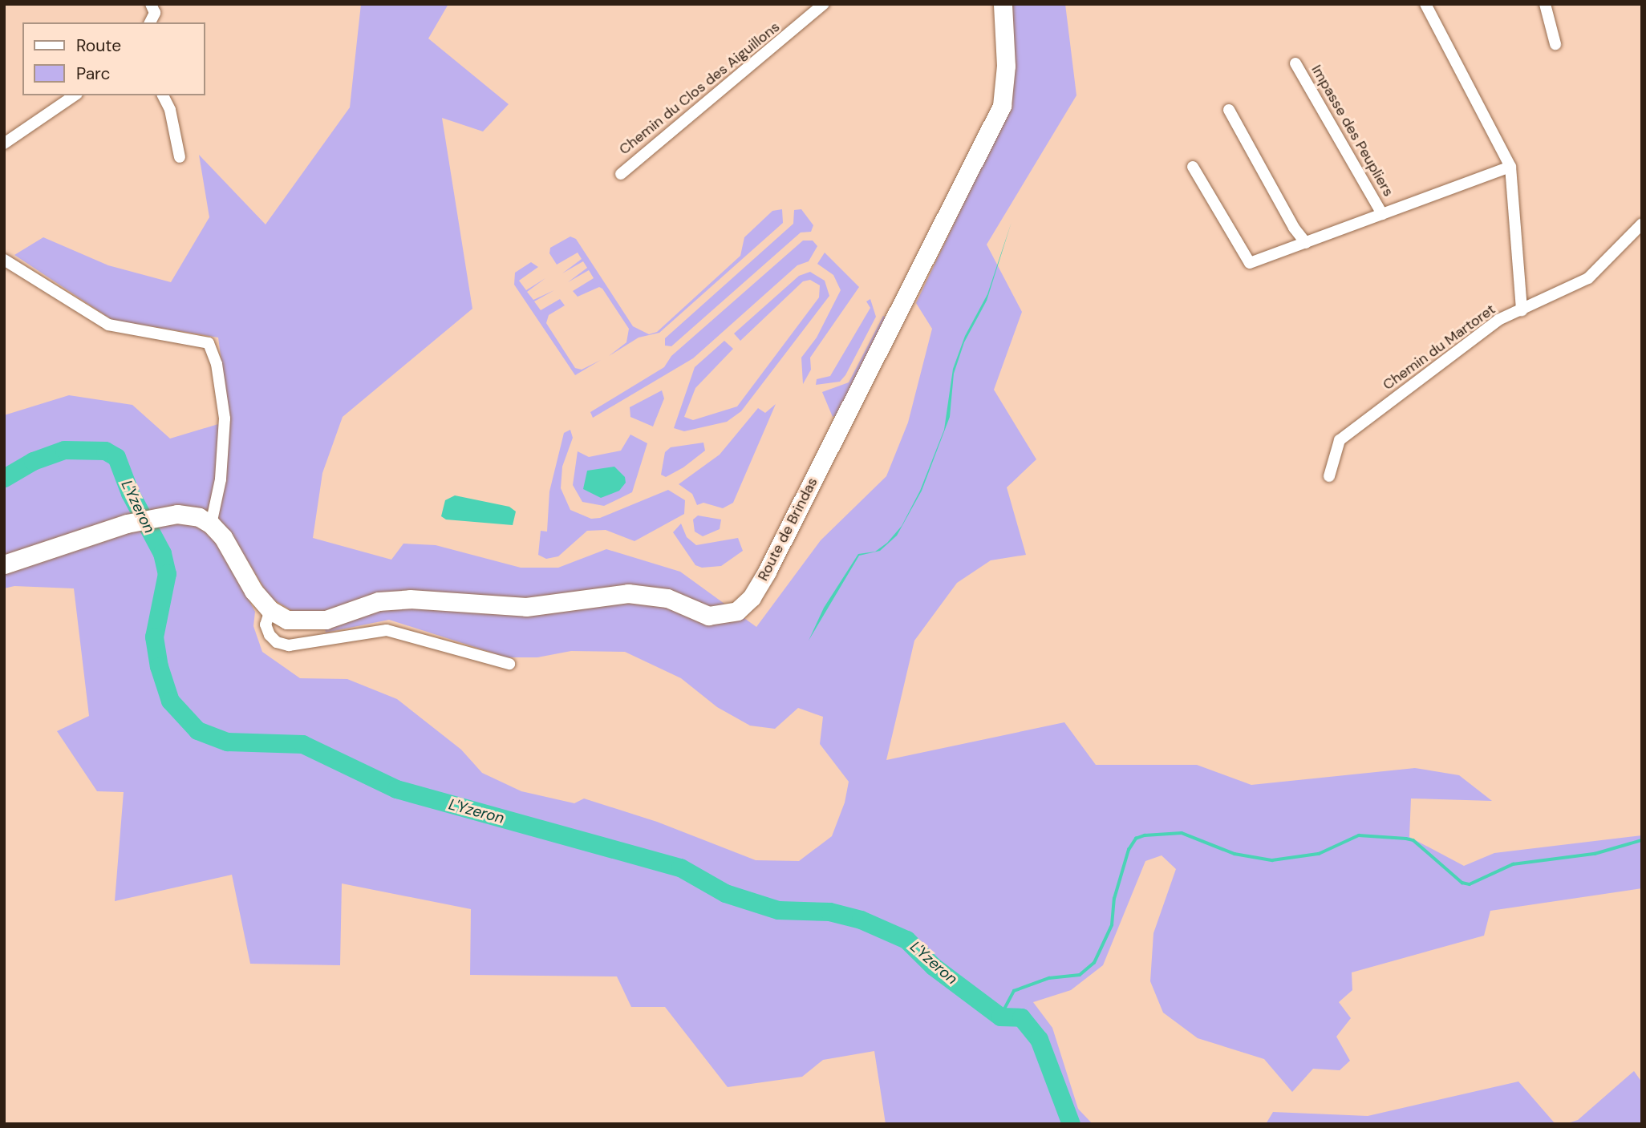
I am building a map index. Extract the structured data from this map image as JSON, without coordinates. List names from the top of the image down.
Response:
{
  "streets": {
    "main road": ["Route de Brindas"],
    "street": ["Chemin du Clos des Aiguillons", "Impasse des Peupliers", "Chemin du Martoret"]
  },
  "water": ["L'Yzeron"],
  "legend": ["Route", "Parc"]
}
